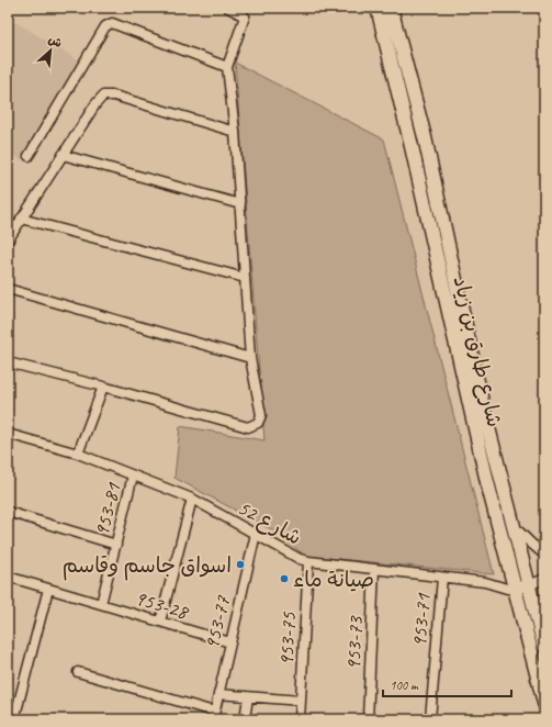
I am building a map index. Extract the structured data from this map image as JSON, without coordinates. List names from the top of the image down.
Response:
{
  "streets": {
    "main road": ["شارع طارق بن زياد"],
    "street": [
      "953-81",
      "شارع 52",
      "953-28",
      "953-71",
      "953-77",
      "953-75",
      "953-73"
    ]
  },
  "crossings": [
    ["شارع طارق بن زياد", "شارع 52"],
    ["953-81", "شارع 52"],
    ["953-81", "953-28"],
    ["شارع 52", "953-71"],
    ["شارع 52", "953-77"],
    ["شارع 52", "953-75"],
    ["شارع 52", "953-73"],
    ["953-28", "953-77"]
  ],
  "places": ["اسواق جاسم وقاسم", "صيانة ماء"],
  "scale_bar": "100 m",
  "north": "top right"
}
